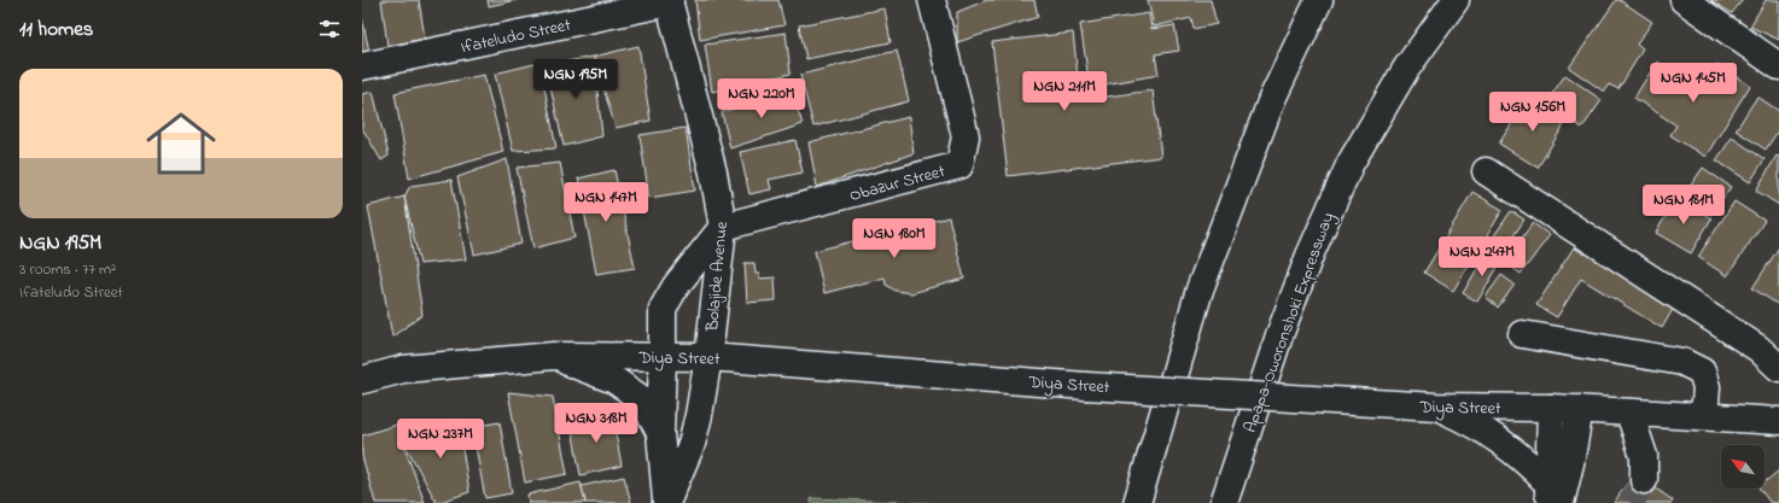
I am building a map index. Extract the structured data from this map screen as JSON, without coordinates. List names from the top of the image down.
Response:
{
  "streets": {
    "main road": [
      "Ifateludo Street",
      "Obazur Street",
      "Bolajide Avenue",
      "Apapa-Oworonshoki Expressway",
      "Diya Street"
    ]
  },
  "crossings": [
    ["Ifateludo Street", "Bolajide Avenue"],
    ["Obazur Street", "Bolajide Avenue"],
    ["Bolajide Avenue", "Diya Street"]
  ],
  "north": "top left",
  "page": {
    "heading": "11 homes",
    "list": [
      {
        "name": "NGN 195M",
        "note": "3 rooms · 77 m² · Ifateludo Street"
      }
    ],
    "price": [
      "NGN 195M",
      "NGN 145M",
      "NGN 211M",
      "NGN 220M",
      "NGN 156M",
      "NGN 147M",
      "NGN 181M",
      "NGN 180M",
      "NGN 247M",
      "NGN 318M",
      "NGN 237M"
    ]
  }
}
